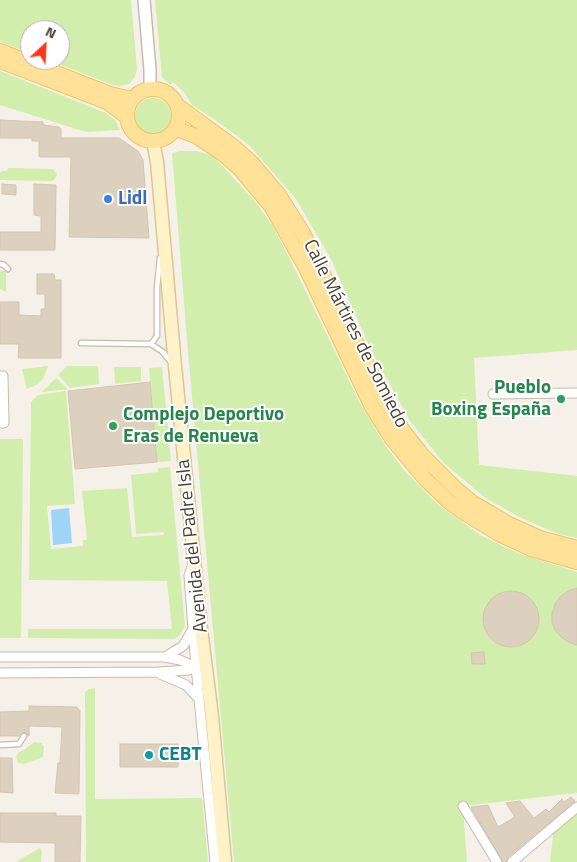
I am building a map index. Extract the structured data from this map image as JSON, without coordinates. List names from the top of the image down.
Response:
{
  "streets": {
    "main road": ["Calle Mártires de Somiedo", "Avenida del Padre Isla"]
  },
  "crossings": [
    ["Calle Mártires de Somiedo", "Avenida del Padre Isla"]
  ],
  "places": [
    "Lidl",
    "Pueblo Boxing España",
    "Complejo Deportivo Eras de Renueva",
    "CEBT"
  ],
  "north": "top right"
}
